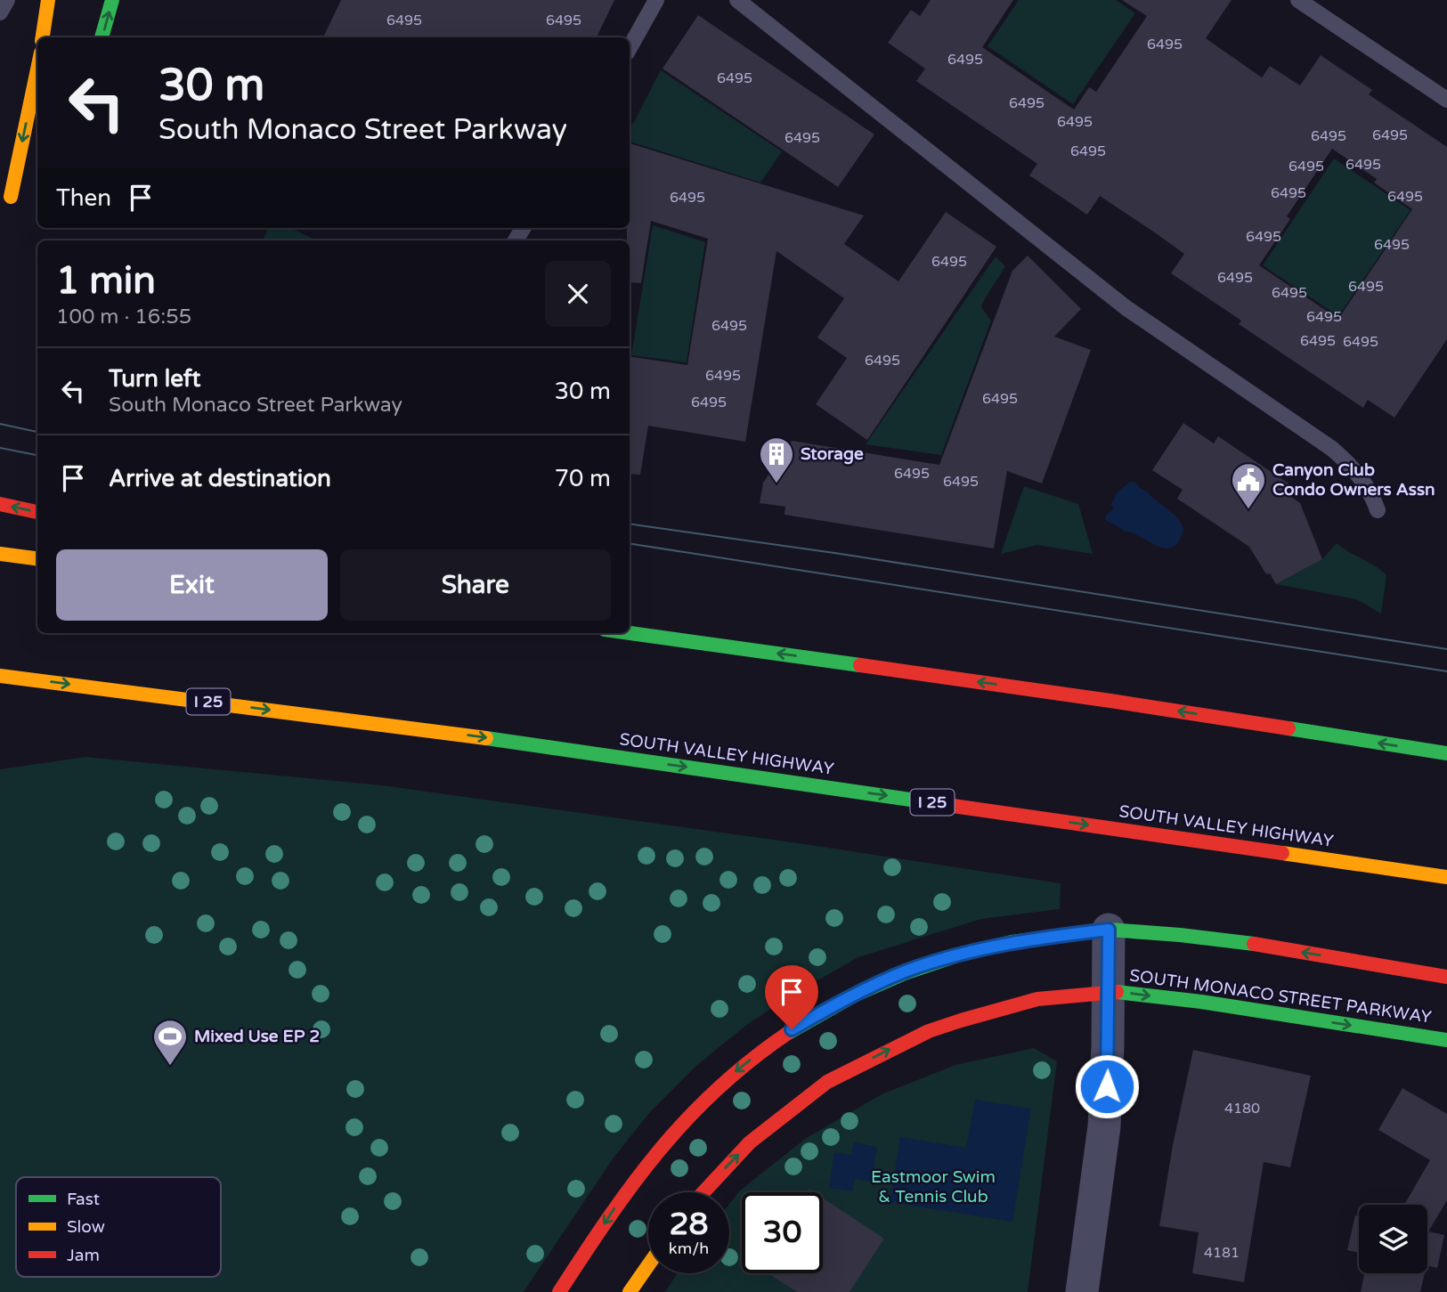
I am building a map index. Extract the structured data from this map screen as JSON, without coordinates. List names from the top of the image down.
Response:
{
  "streets": {
    "main road": ["I 25", "SOUTH VALLEY HIGHWAY", "SOUTH MONACO STREET PARKWAY"]
  },
  "parks": ["Eastmoor Swim & Tennis Club"],
  "places": {
    "building": ["Storage"],
    "public building": ["Canyon Club Condo Owners Assn"],
    "sports": ["Mixed Use EP 2"]
  },
  "house_numbers": [
    "6495",
    "6495",
    "6495",
    "6495",
    "6495",
    "6495",
    "6495",
    "6495",
    "6495",
    "6495",
    "6495",
    "6495",
    "6495",
    "6495",
    "6495",
    "6495",
    "6495",
    "6495",
    "6495",
    "6495",
    "6495",
    "6495",
    "6495",
    "6495",
    "6495",
    "6495",
    "6495",
    "6495",
    "6495",
    "6495",
    "6495",
    "6495",
    "4180",
    "4181"
  ],
  "legend": ["Fast", "Slow", "Jam"],
  "page": {
    "turn": ["30 m", "South Monaco Street Parkway"],
    "then": "Then",
    "heading": ["1 min", "100 m · 16:55"],
    "list": [
      {
        "name": "Turn left",
        "note": "South Monaco Street Parkway",
        "value": "30 m"
      },
      {
        "name": "Arrive at destination",
        "value": "70 m"
      }
    ],
    "buttons": ["Exit", "Share"],
    "speed": "28 km/h",
    "limit": "30"
  }
}
